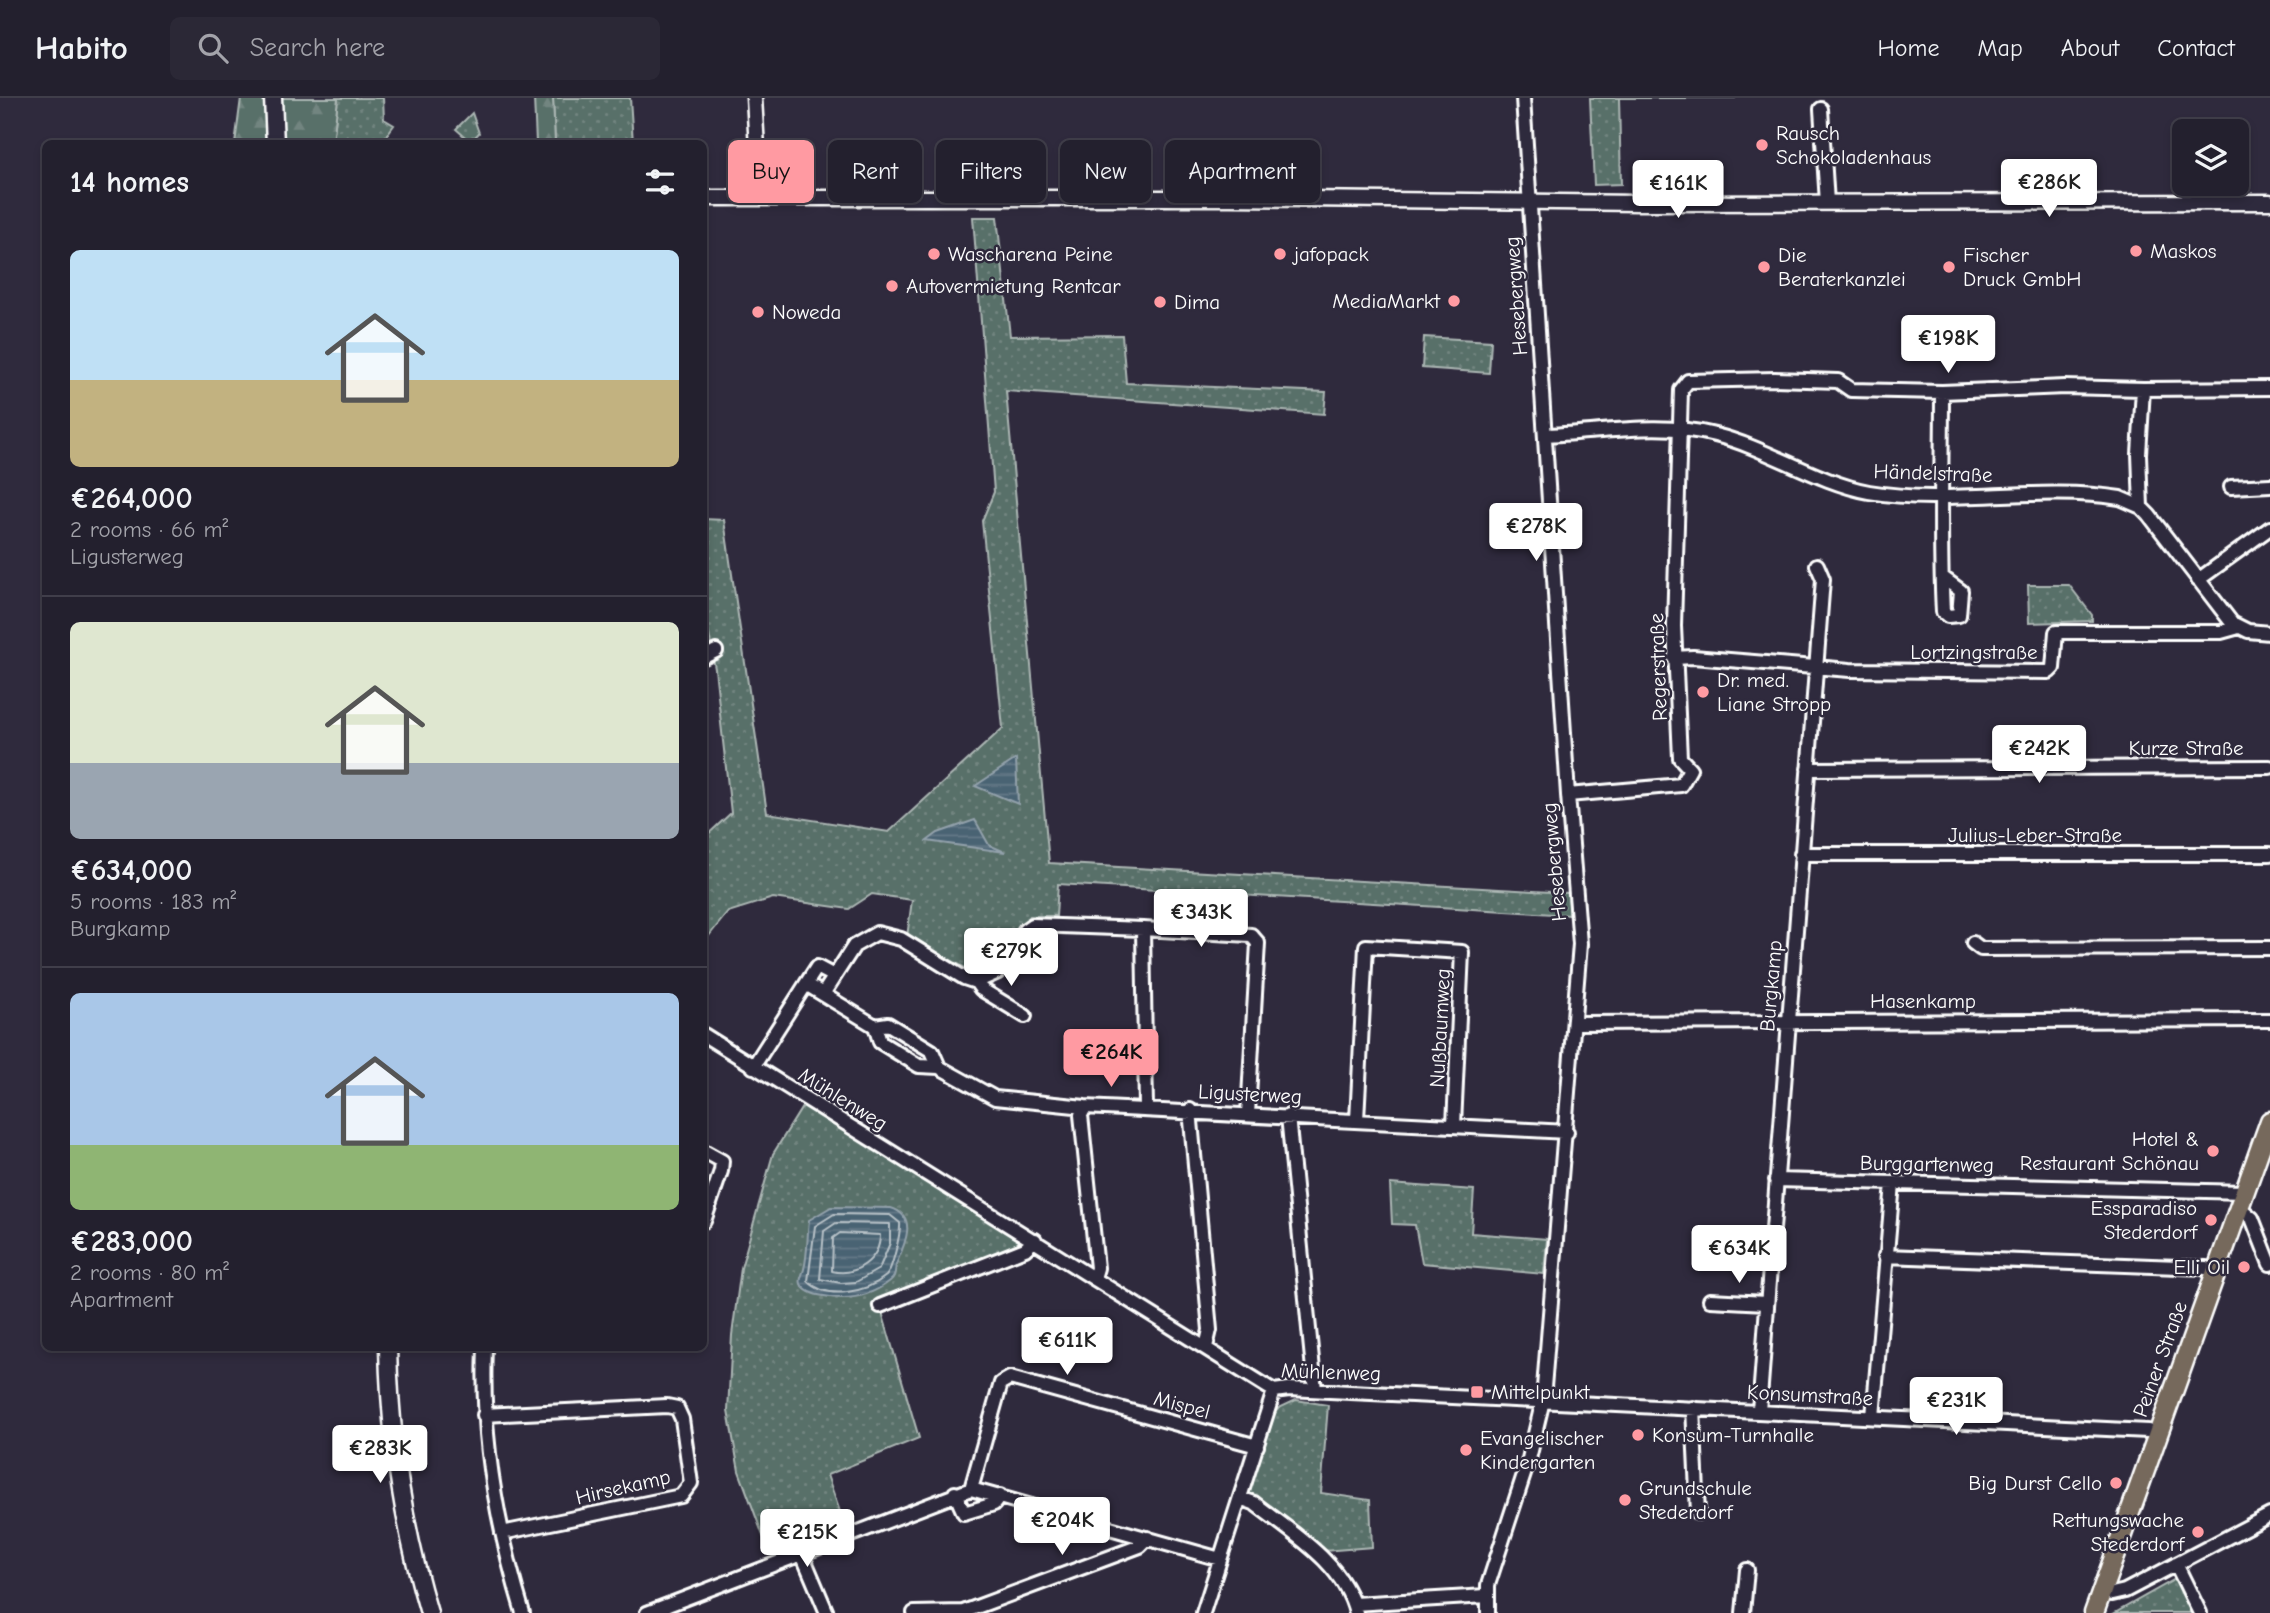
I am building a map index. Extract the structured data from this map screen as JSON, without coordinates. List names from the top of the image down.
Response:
{
  "streets": {
    "main road": ["Peiner Straße"],
    "street": [
      "Hesebergweg",
      "Händelstraße",
      "Lortzingstraße",
      "Regerstraße",
      "Kurze Straße",
      "Julius-Leber-Straße",
      "Burgkamp",
      "Hasenkamp",
      "Nußbaumweg",
      "Ligusterweg",
      "Mühlenweg",
      "Burggartenweg",
      "Konsumstraße",
      "Mispel",
      "Hirsekamp"
    ]
  },
  "crossings": [
    ["Hesebergweg", "Händelstraße"],
    ["Hesebergweg", "Regerstraße"],
    ["Hesebergweg", "Hasenkamp"],
    ["Hesebergweg", "Ligusterweg"],
    ["Hesebergweg", "Mühlenweg"],
    ["Hesebergweg", "Konsumstraße"],
    ["Händelstraße", "Regerstraße"],
    ["Lortzingstraße", "Regerstraße"],
    ["Lortzingstraße", "Burgkamp"],
    ["Kurze Straße", "Burgkamp"],
    ["Julius-Leber-Straße", "Burgkamp"],
    ["Burgkamp", "Hasenkamp"],
    ["Burgkamp", "Burggartenweg"],
    ["Burgkamp", "Konsumstraße"],
    ["Nußbaumweg", "Ligusterweg"],
    ["Mühlenweg", "Konsumstraße"],
    ["Burggartenweg", "Peiner Straße"],
    ["Peiner Straße", "Konsumstraße"]
  ],
  "places": {
    "other": [
      "Rausch Schokoladenhaus",
      "Maskos",
      "Wascharena Peine",
      "jafopack",
      "Die Beraterkanzlei",
      "Fischer Druck GmbH",
      "Autovermietung Rentcar",
      "MediaMarkt",
      "Dima",
      "Noweda",
      "Dr. med. Liane Stropp",
      "Hotel & Restaurant Schönau",
      "Essparadiso Stederdorf",
      "Elli Oil",
      "Konsum-Turnhalle",
      "Evangelischer Kindergarten",
      "Big Durst Cello",
      "Grundschule Stederdorf",
      "Rettungswache Stederdorf"
    ],
    "transit": ["Mittelpunkt"]
  },
  "page": {
    "header": "Habito",
    "search": "Search here",
    "nav": [
      "Home",
      "Map",
      "About",
      "Contact"
    ],
    "chip": [
      "Buy",
      "Rent",
      "Filters",
      "New",
      "Apartment"
    ],
    "heading": "14 homes",
    "price": [
      "€286K",
      "€161K",
      "€198K",
      "€278K",
      "€242K",
      "€343K",
      "€279K",
      "€264K",
      "€634K",
      "€611K",
      "€231K",
      "€283K",
      "€204K",
      "€215K"
    ],
    "list": [
      {
        "name": "€264,000",
        "note": "2 rooms · 66 m² · Ligusterweg"
      },
      {
        "name": "€634,000",
        "note": "5 rooms · 183 m² · Burgkamp"
      },
      {
        "name": "€283,000",
        "note": "2 rooms · 80 m² · Apartment"
      }
    ]
  }
}
